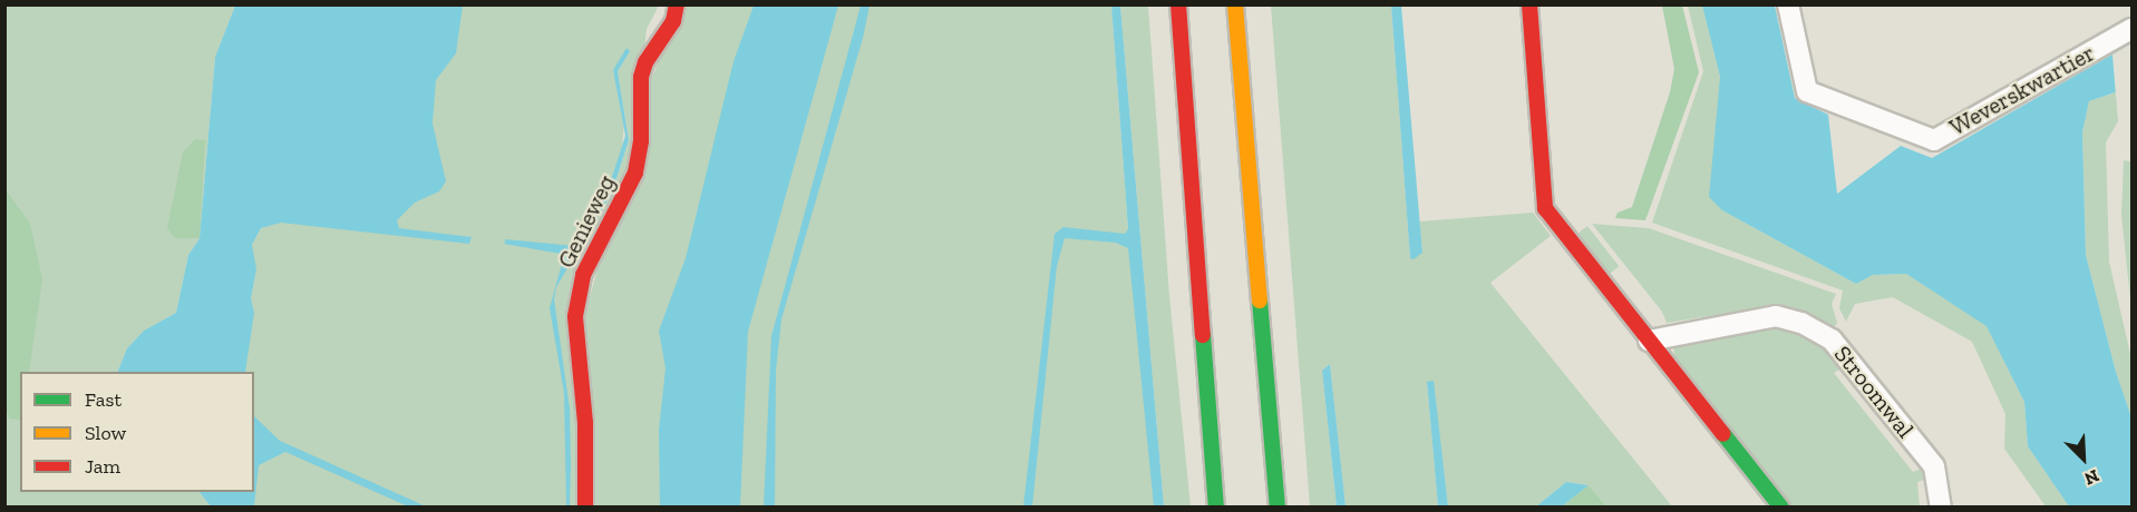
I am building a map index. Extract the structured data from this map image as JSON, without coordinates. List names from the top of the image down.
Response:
{
  "streets": {
    "main road": ["Genieweg"],
    "street": ["Weverskwartier", "Stroomwal"]
  },
  "legend": ["Fast", "Slow", "Jam"],
  "north": "bottom right"
}
